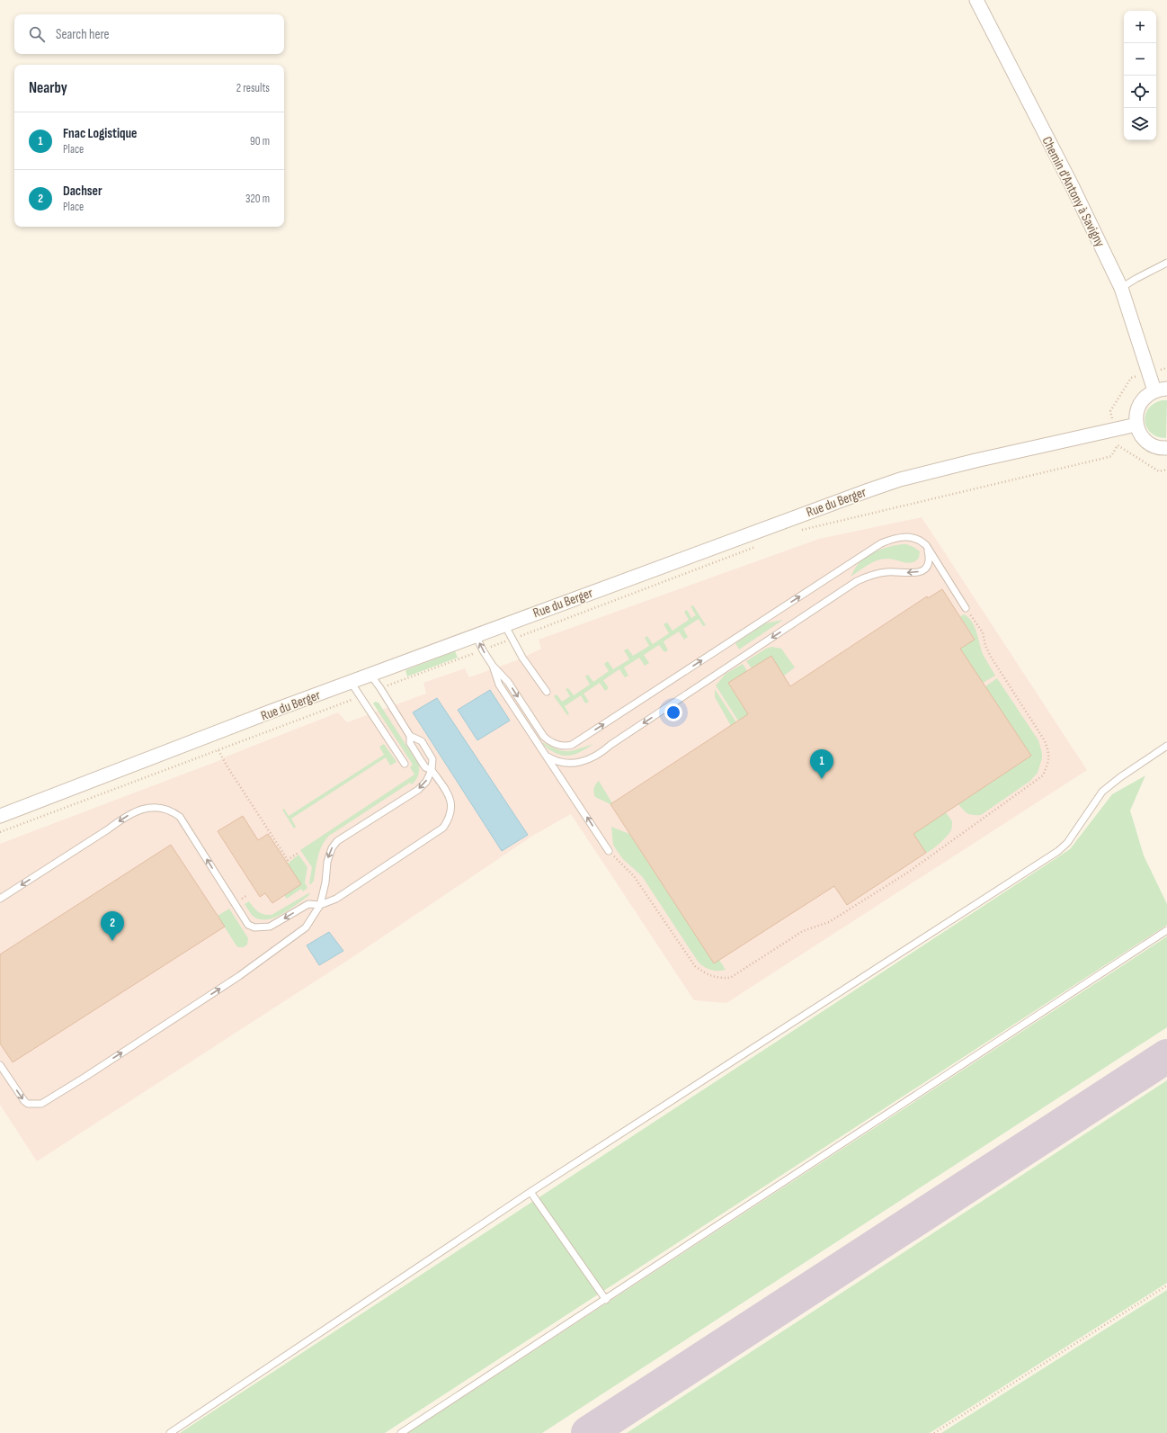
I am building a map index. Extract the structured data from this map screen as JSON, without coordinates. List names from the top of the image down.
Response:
{
  "streets": {
    "street": ["Chemin d'Antony à Savigny", "Rue du Berger"]
  },
  "page": {
    "map_buttons": ["+", "−"],
    "search": "Search here",
    "heading": ["Nearby", "2 results"],
    "list": [
      {
        "mark": "1",
        "name": "Fnac Logistique",
        "note": "Place",
        "value": "90 m"
      },
      {
        "mark": "2",
        "name": "Dachser",
        "note": "Place",
        "value": "320 m"
      }
    ],
    "pins": ["1", "2"]
  }
}
